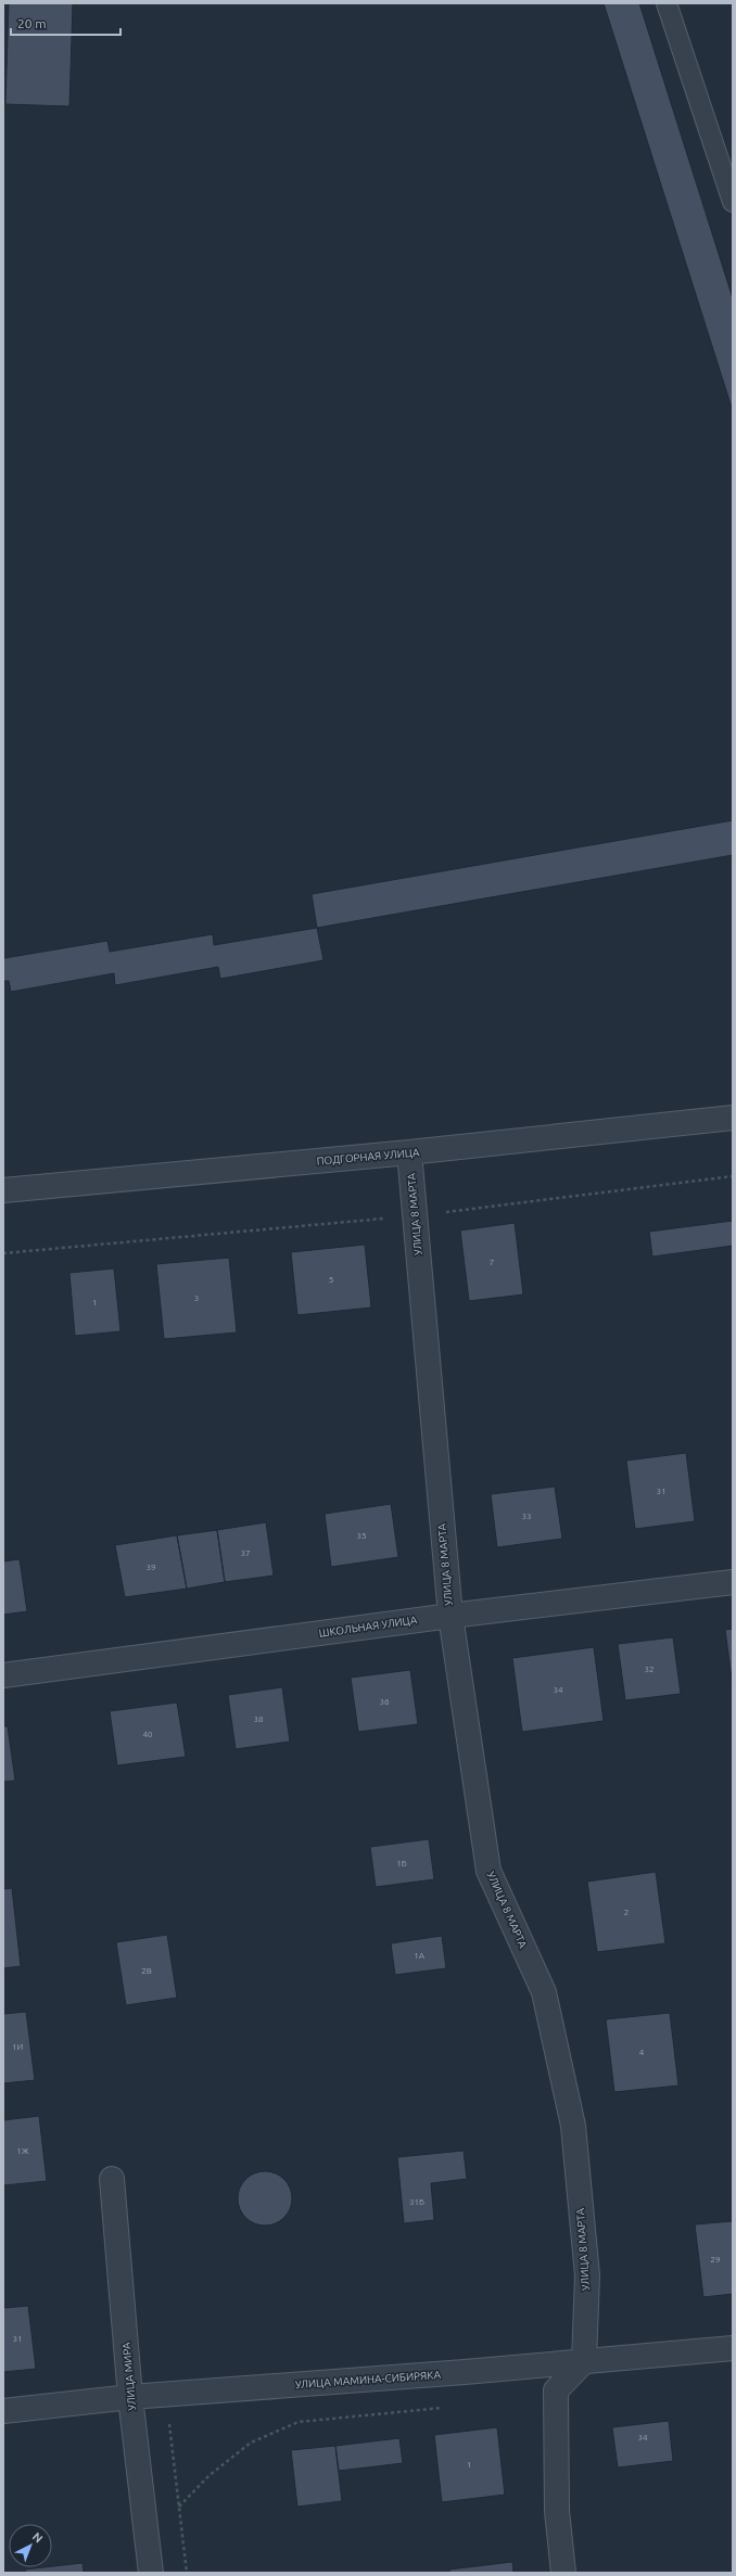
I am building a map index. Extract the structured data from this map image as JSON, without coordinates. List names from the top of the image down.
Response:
{
  "streets": {
    "street": [
      "ПОДГОРНАЯ УЛИЦА",
      "УЛИЦА 8 МАРТА",
      "ШКОЛЬНАЯ УЛИЦА",
      "УЛИЦА МИРА",
      "УЛИЦА МАМИНА-СИБИРЯКА"
    ]
  },
  "crossings": [
    ["ПОДГОРНАЯ УЛИЦА", "УЛИЦА 8 МАРТА"],
    ["УЛИЦА 8 МАРТА", "ШКОЛЬНАЯ УЛИЦА"],
    ["УЛИЦА 8 МАРТА", "УЛИЦА МАМИНА-СИБИРЯКА"],
    ["УЛИЦА МИРА", "УЛИЦА МАМИНА-СИБИРЯКА"]
  ],
  "house_numbers": [
    "7",
    "5",
    "3",
    "1",
    "31",
    "33",
    "35",
    "37",
    "39",
    "32",
    "34",
    "36",
    "38",
    "40",
    "1Б",
    "2",
    "1А",
    "2В",
    "1И",
    "4",
    "1Ж",
    "31Б",
    "29",
    "31",
    "34",
    "1"
  ],
  "scale_bar": "20 m",
  "north": "top right"
}
